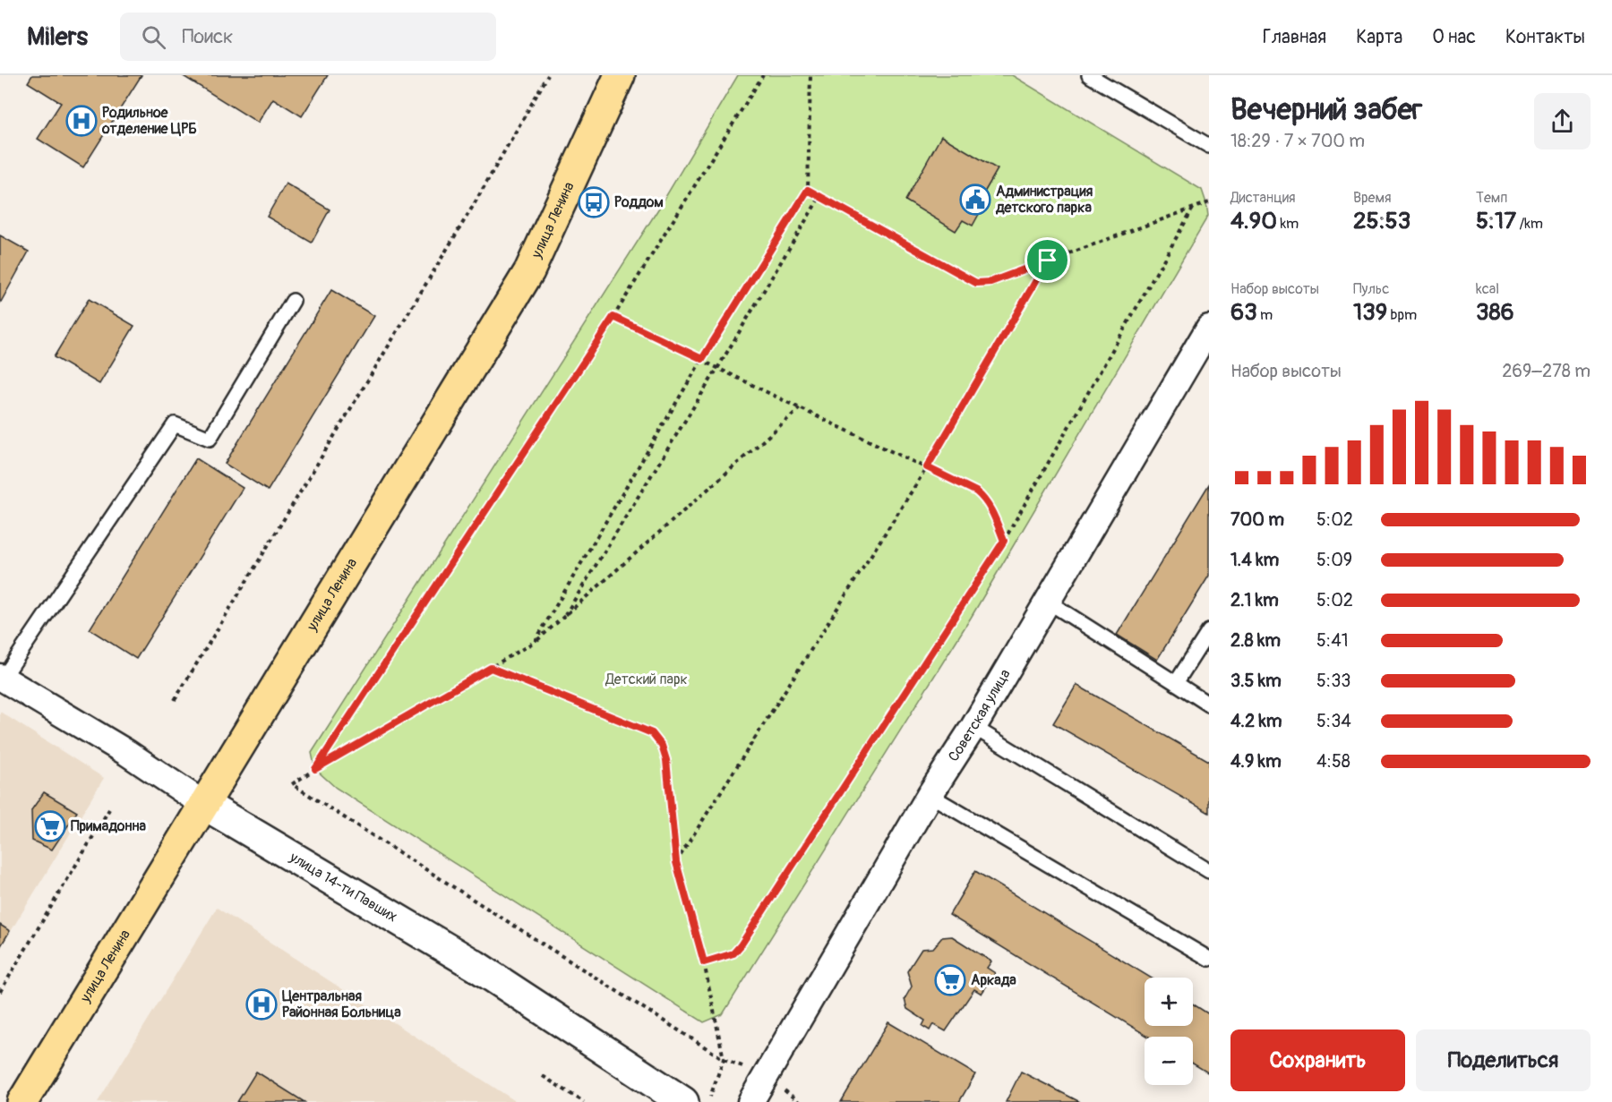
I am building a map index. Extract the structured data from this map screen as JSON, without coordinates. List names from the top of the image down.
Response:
{
  "streets": {
    "main road": ["улица Ленина"],
    "street": ["Советская улица", "улица 14-ти Павших"]
  },
  "crossings": [
    ["улица Ленина", "улица 14-ти Павших"]
  ],
  "parks": ["Детский парк"],
  "places": {
    "hospital": ["Родильное отделение ЦРБ", "Центральная Районная Больница"],
    "public building": ["Администрация детского парка"],
    "bus stop": ["Роддом"],
    "supermarket": ["Примадонна", "Аркада"]
  },
  "page": {
    "header": "Milers",
    "search": "Поиск",
    "nav": [
      "Главная",
      "Карта",
      "О нас",
      "Контакты"
    ],
    "heading": ["Вечерний забег", "18:29 · 7 × 700 m"],
    "stats": [
      ["Дистанция", "4.90 km"],
      ["Время", "25:53"],
      ["Темп", "5:17 /km"],
      ["Набор высоты", "63 m"],
      ["Пульс", "139 bpm"],
      ["kcal", "386"]
    ],
    "chart": ["Набор высоты", "269–278 m"],
    "list": [
      {
        "name": "700 m",
        "note": "5:02"
      },
      {
        "name": "1.4 km",
        "note": "5:09"
      },
      {
        "name": "2.1 km",
        "note": "5:02"
      },
      {
        "name": "2.8 km",
        "note": "5:41"
      },
      {
        "name": "3.5 km",
        "note": "5:33"
      },
      {
        "name": "4.2 km",
        "note": "5:34"
      },
      {
        "name": "4.9 km",
        "note": "4:58"
      }
    ],
    "map_buttons": ["+", "−"],
    "buttons": ["Сохранить", "Поделиться"]
  }
}
